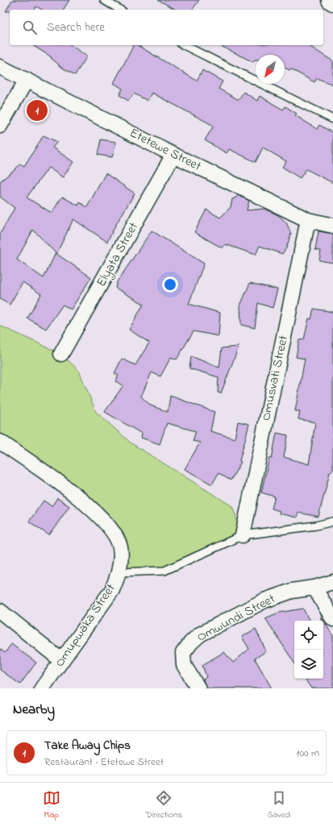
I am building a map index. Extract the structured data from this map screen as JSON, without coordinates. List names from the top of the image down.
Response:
{
  "streets": {
    "street": [
      "Etetewe Street",
      "Elyata Street",
      "Omusvati Street",
      "Omwundi Street",
      "Omupwaka Street"
    ]
  },
  "crossings": [
    ["Etetewe Street", "Elyata Street"],
    ["Etetewe Street", "Omusvati Street"]
  ],
  "north": "bottom left",
  "page": {
    "search": "Search here",
    "pins": "1",
    "heading": "Nearby",
    "list": [
      {
        "mark": "1",
        "name": "Take Away Chips",
        "note": "Restaurant · Etetewe Street",
        "value": "100 m"
      }
    ],
    "nav": ["Map", "Directions", "Saved"]
  }
}
